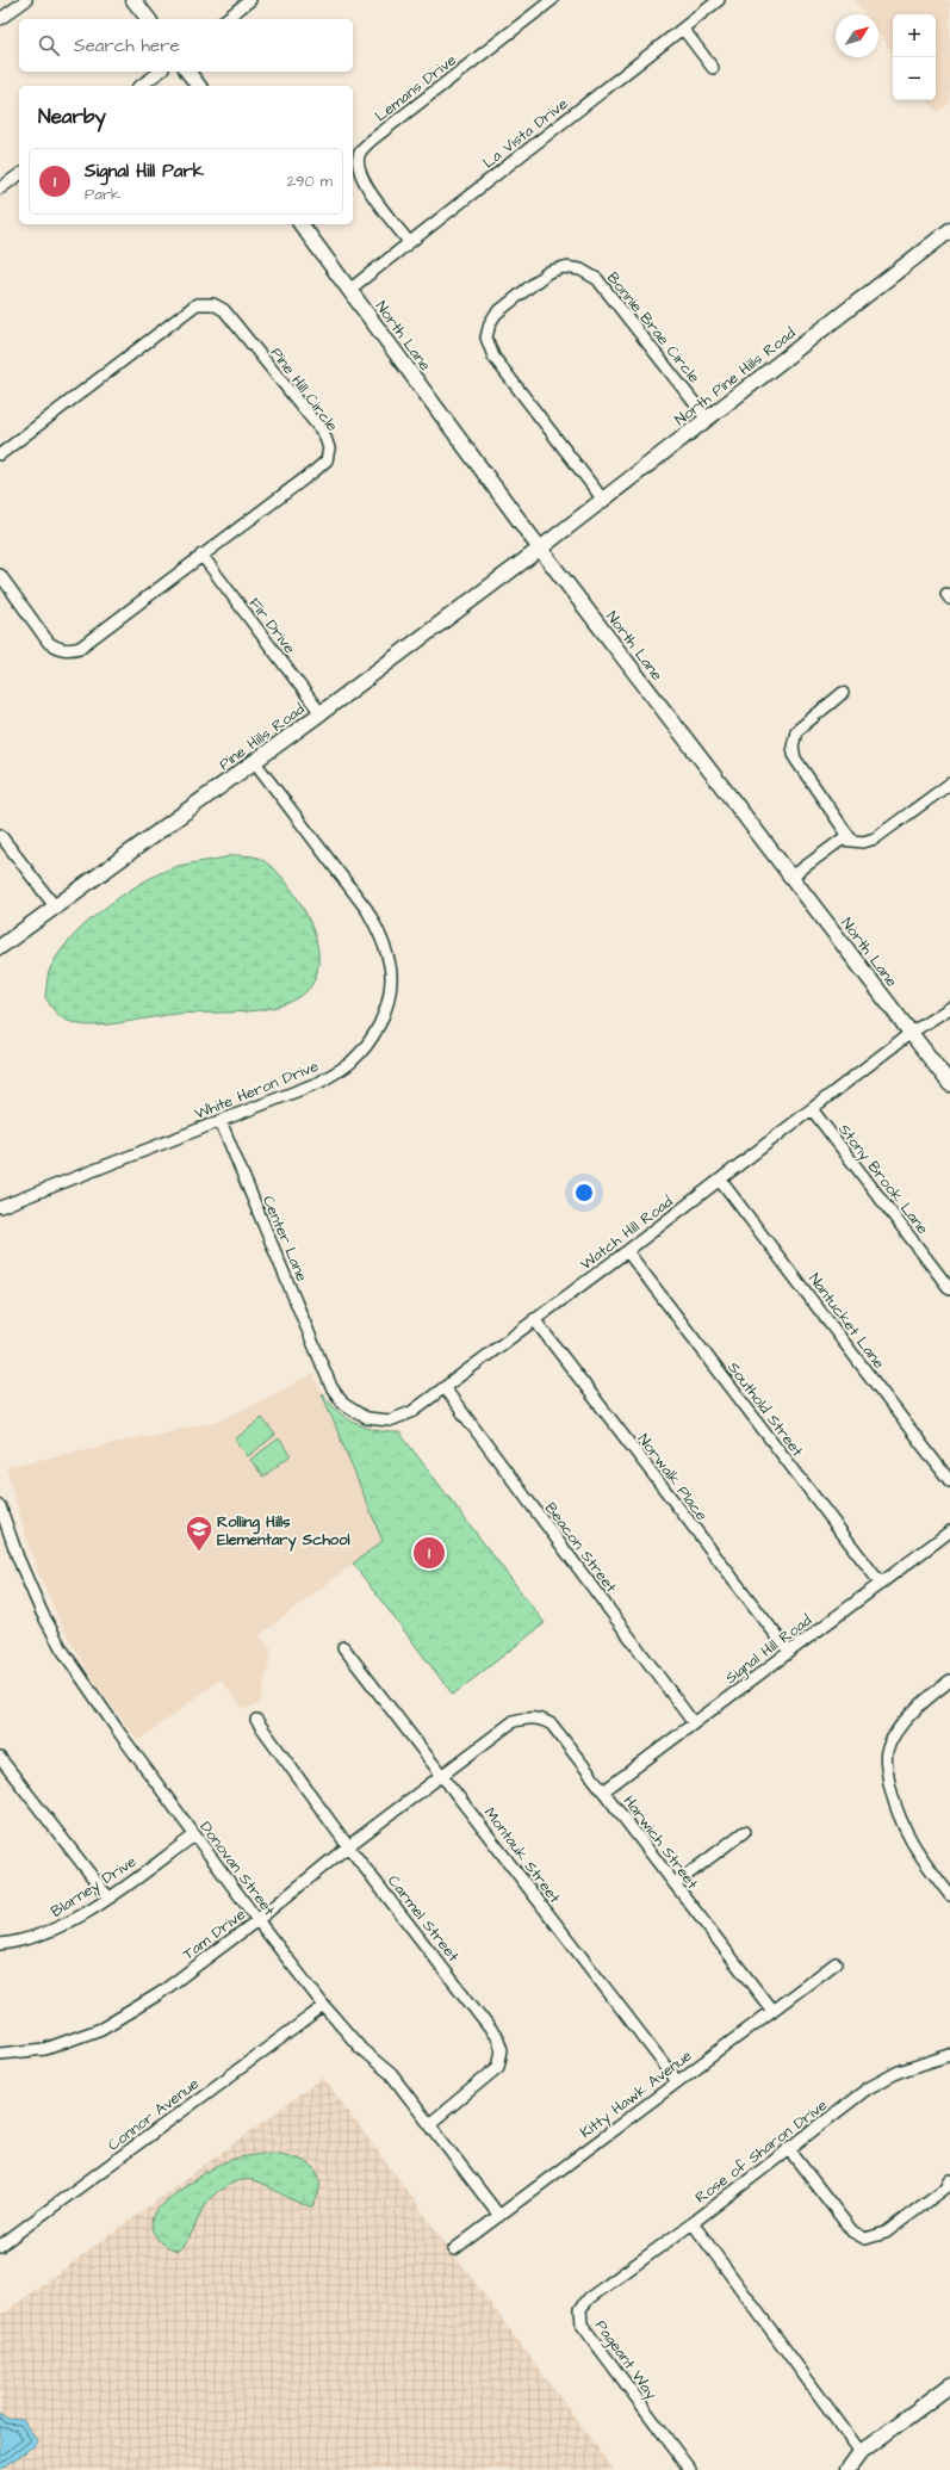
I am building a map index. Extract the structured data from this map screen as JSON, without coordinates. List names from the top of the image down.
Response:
{
  "streets": {
    "street": [
      "Lemans Drive",
      "La Vista Drive",
      "Bonnie Brae Circle",
      "North Lane",
      "North Pine Hills Road",
      "Pine Hill Circle",
      "Fir Drive",
      "Pine Hills Road",
      "White Heron Drive",
      "Stony Brook Lane",
      "Watch Hill Road",
      "Center Lane",
      "Nantucket Lane",
      "Southold Street",
      "Norwalk Place",
      "Beacon Street",
      "Signal Hill Road",
      "Harwich Street",
      "Montauk Street",
      "Donovan Street",
      "Blarney Drive",
      "Carmel Street",
      "Tam Drive",
      "Kitty Hawk Avenue",
      "Connor Avenue",
      "Rose of Sharon Drive",
      "Pageant Way"
    ]
  },
  "crossings": [
    ["Lemans Drive", "La Vista Drive"],
    ["La Vista Drive", "North Lane"],
    ["Bonnie Brae Circle", "North Pine Hills Road"],
    ["North Lane", "North Pine Hills Road"],
    ["North Lane", "Pine Hills Road"],
    ["North Lane", "Watch Hill Road"],
    ["North Pine Hills Road", "Pine Hills Road"],
    ["Pine Hill Circle", "Fir Drive"],
    ["Fir Drive", "Pine Hills Road"],
    ["Pine Hills Road", "White Heron Drive"],
    ["White Heron Drive", "Center Lane"],
    ["Stony Brook Lane", "Watch Hill Road"],
    ["Watch Hill Road", "Center Lane"],
    ["Watch Hill Road", "Nantucket Lane"],
    ["Watch Hill Road", "Southold Street"],
    ["Watch Hill Road", "Norwalk Place"],
    ["Watch Hill Road", "Beacon Street"],
    ["Southold Street", "Signal Hill Road"],
    ["Norwalk Place", "Signal Hill Road"],
    ["Beacon Street", "Signal Hill Road"],
    ["Signal Hill Road", "Harwich Street"],
    ["Harwich Street", "Tam Drive"],
    ["Harwich Street", "Kitty Hawk Avenue"],
    ["Montauk Street", "Tam Drive"],
    ["Montauk Street", "Kitty Hawk Avenue"],
    ["Donovan Street", "Blarney Drive"],
    ["Donovan Street", "Carmel Street"],
    ["Donovan Street", "Tam Drive"],
    ["Donovan Street", "Kitty Hawk Avenue"],
    ["Donovan Street", "Connor Avenue"],
    ["Carmel Street", "Tam Drive"],
    ["Rose of Sharon Drive", "Pageant Way"]
  ],
  "places": {
    "school or university": ["Rolling Hills Elementary School"]
  },
  "north": "top right",
  "page": {
    "map_buttons": ["+", "−"],
    "search": "Search here",
    "heading": "Nearby",
    "list": [
      {
        "mark": "1",
        "name": "Signal Hill Park",
        "note": "Park",
        "value": "290 m"
      }
    ],
    "pins": "1"
  }
}
